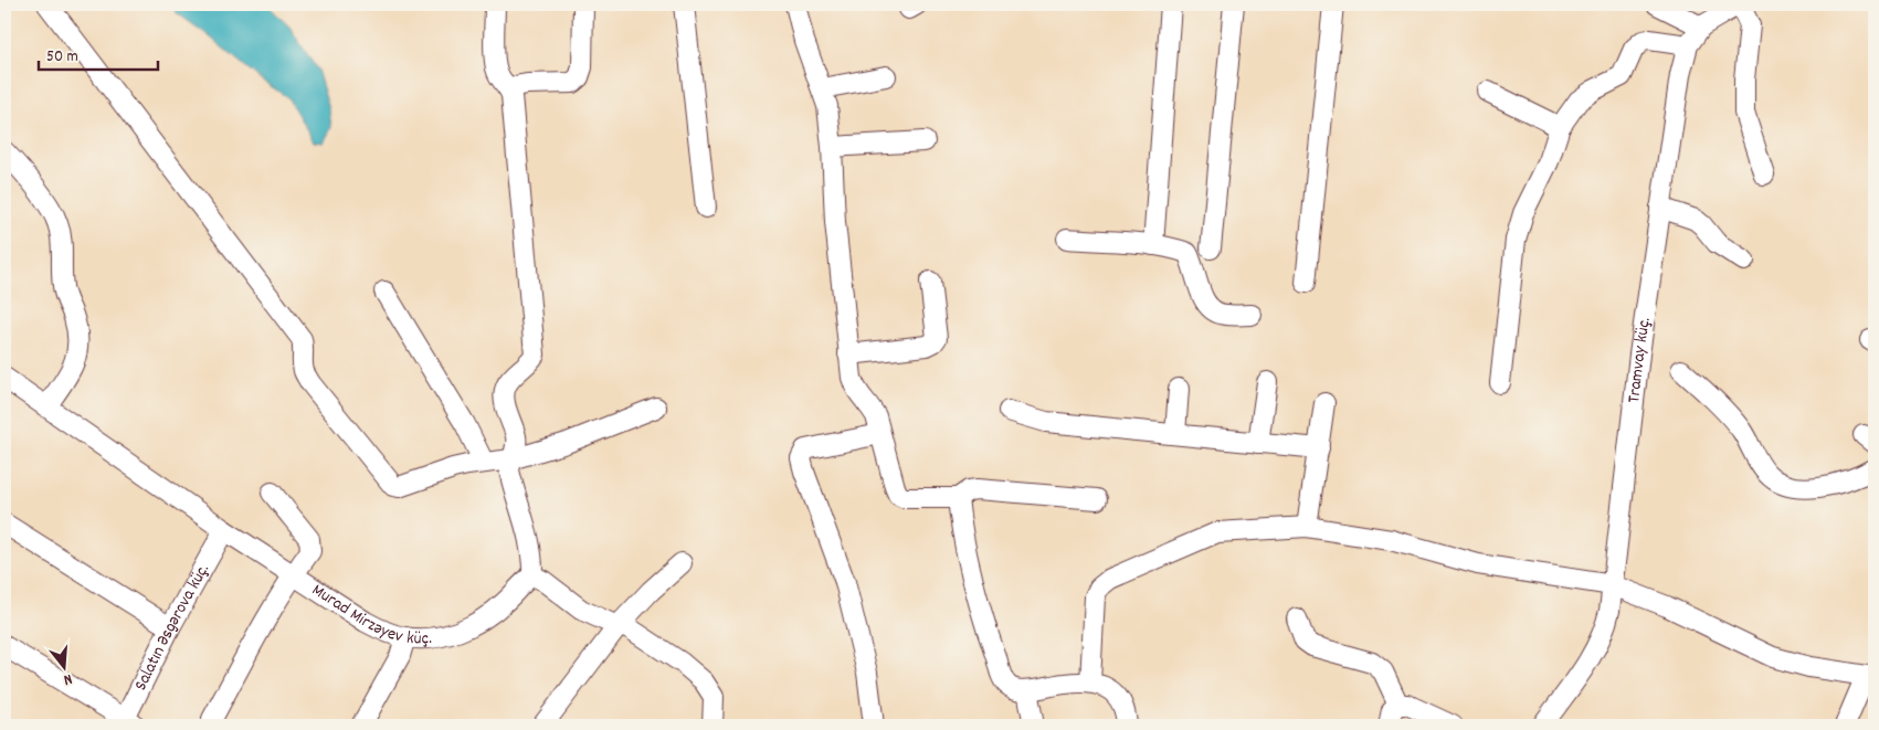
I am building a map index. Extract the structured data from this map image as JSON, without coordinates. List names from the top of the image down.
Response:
{
  "streets": {
    "street": ["Tramvay küç.", "Murad Mirzəyev küç.", "Salatın Əsgərova küç."]
  },
  "crossings": [
    ["Murad Mirzəyev küç.", "Salatın Əsgərova küç."]
  ],
  "scale_bar": "50 m",
  "north": "bottom"
}
